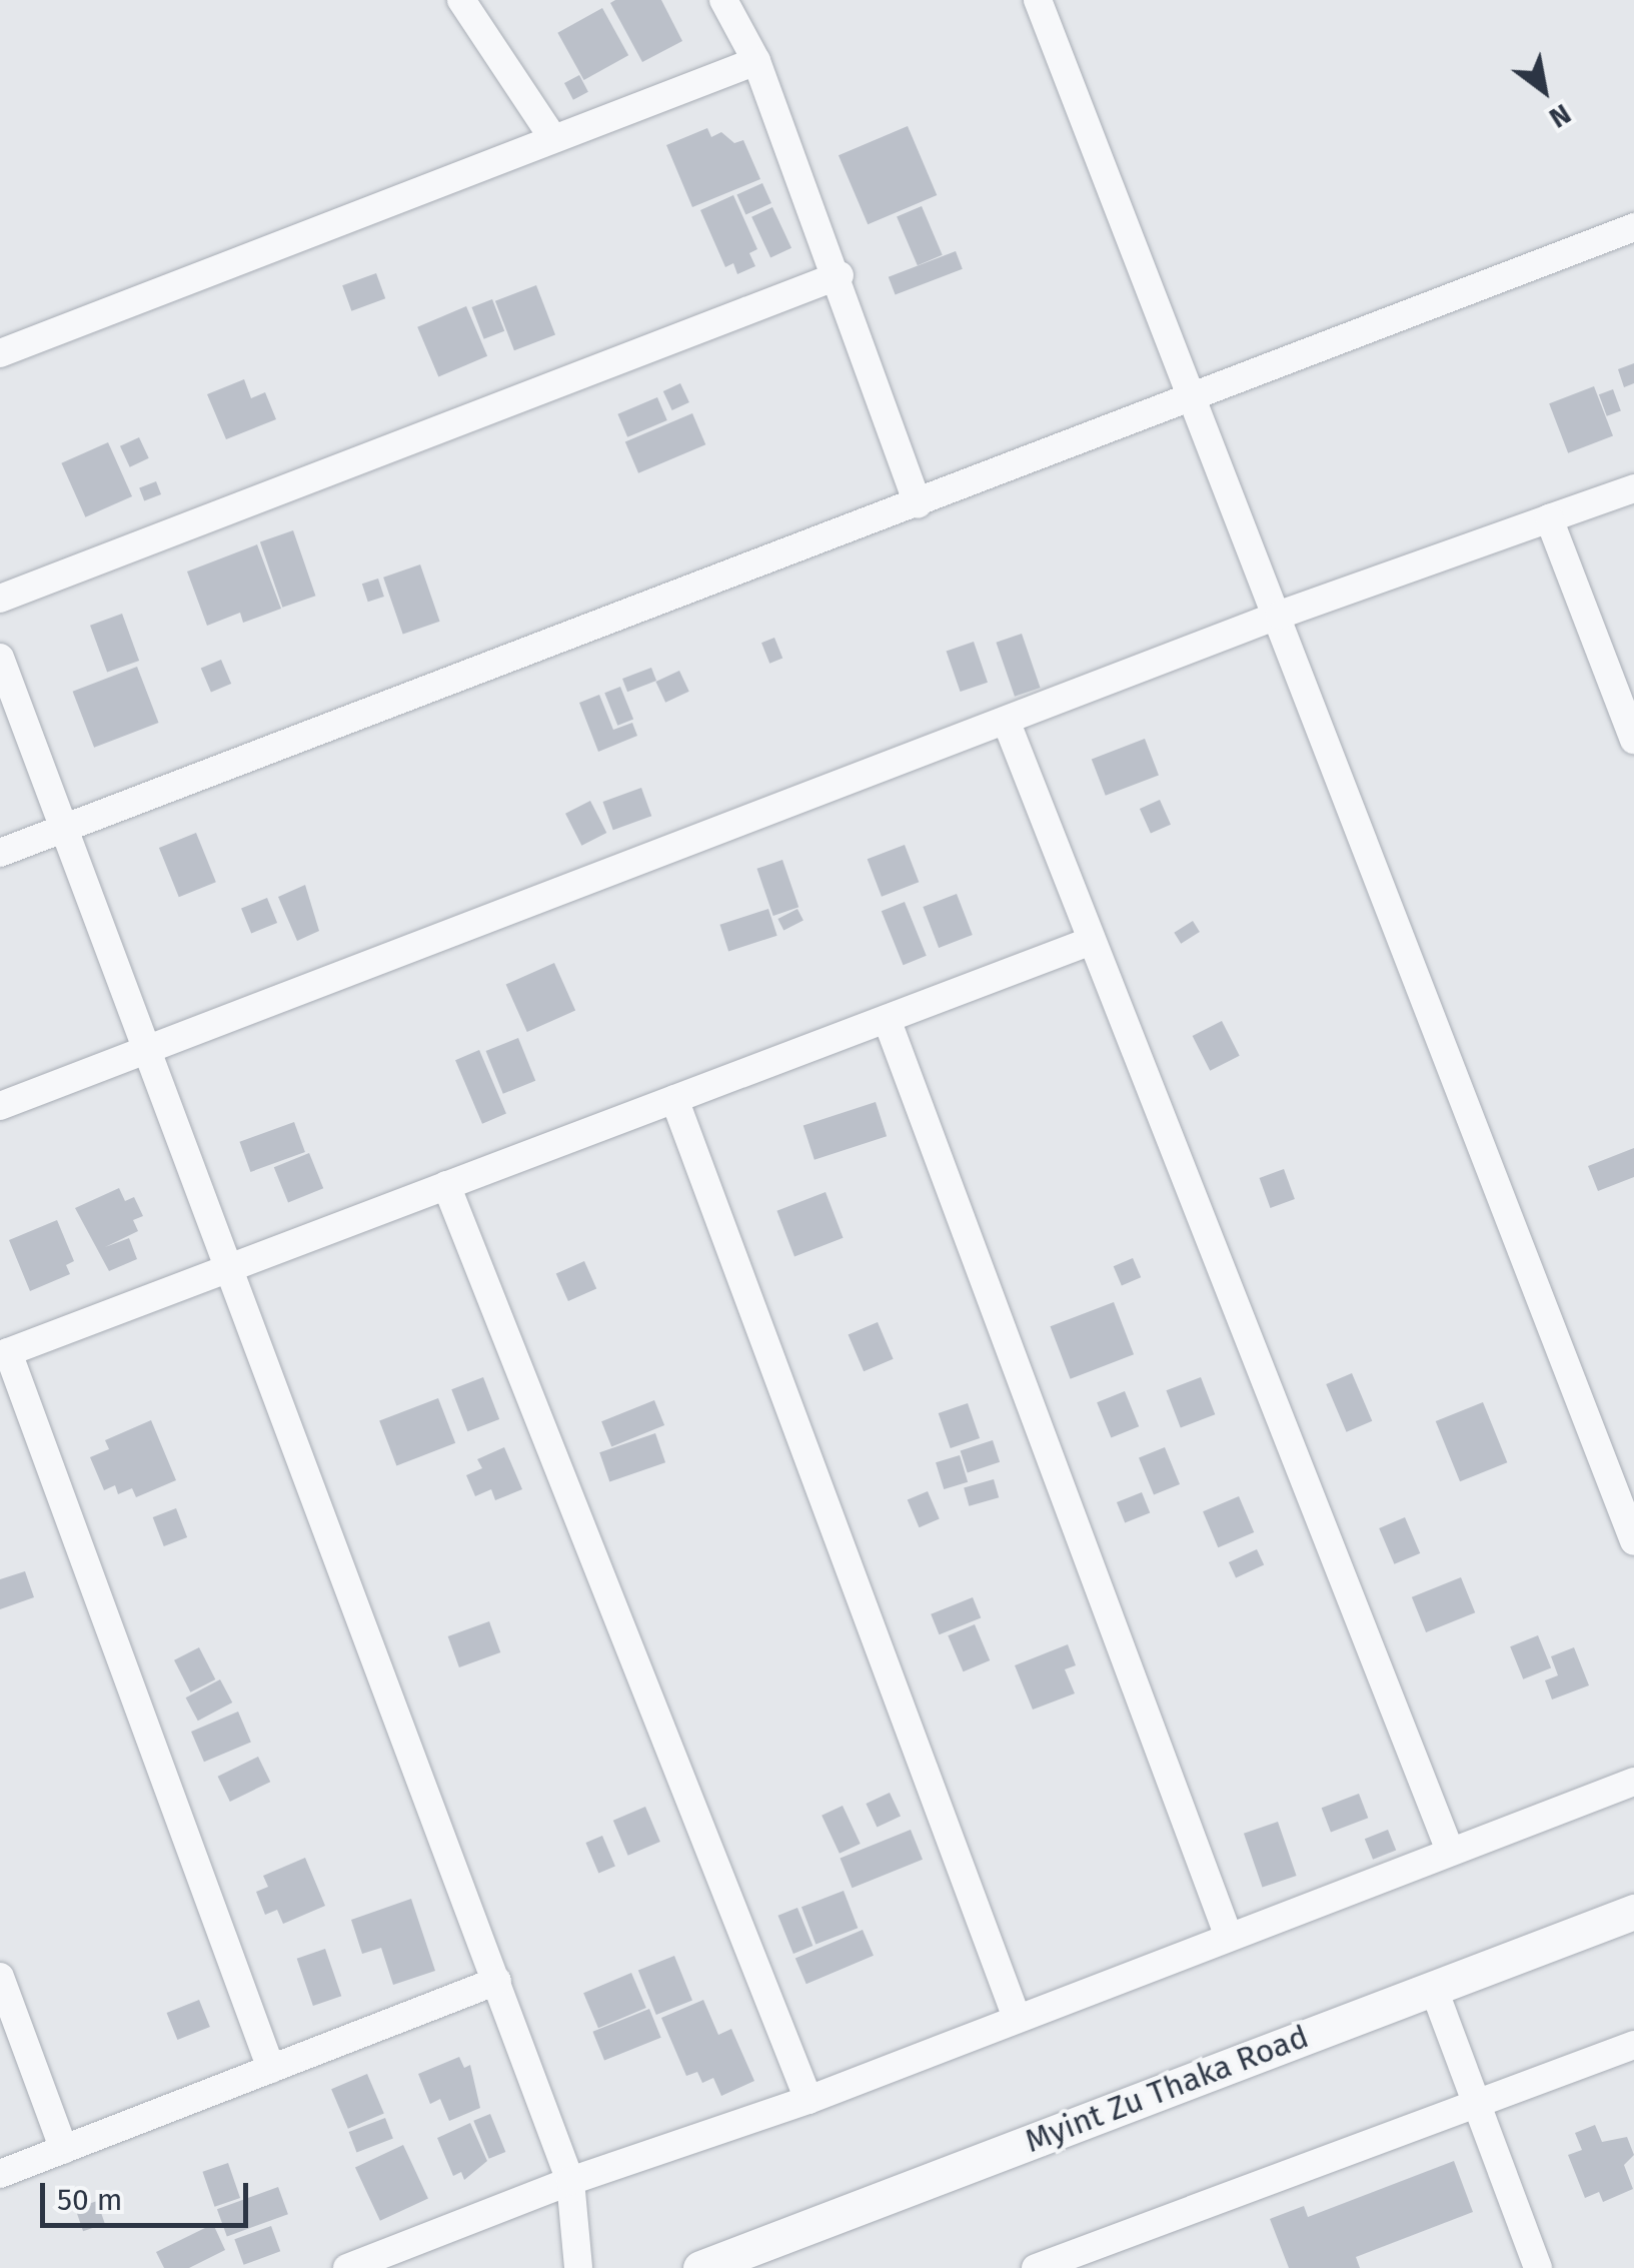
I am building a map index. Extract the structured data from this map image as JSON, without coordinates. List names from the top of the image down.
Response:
{
  "streets": {
    "street": ["Myint Zu Thaka Road"]
  },
  "scale_bar": "50 m",
  "north": "bottom right"
}
